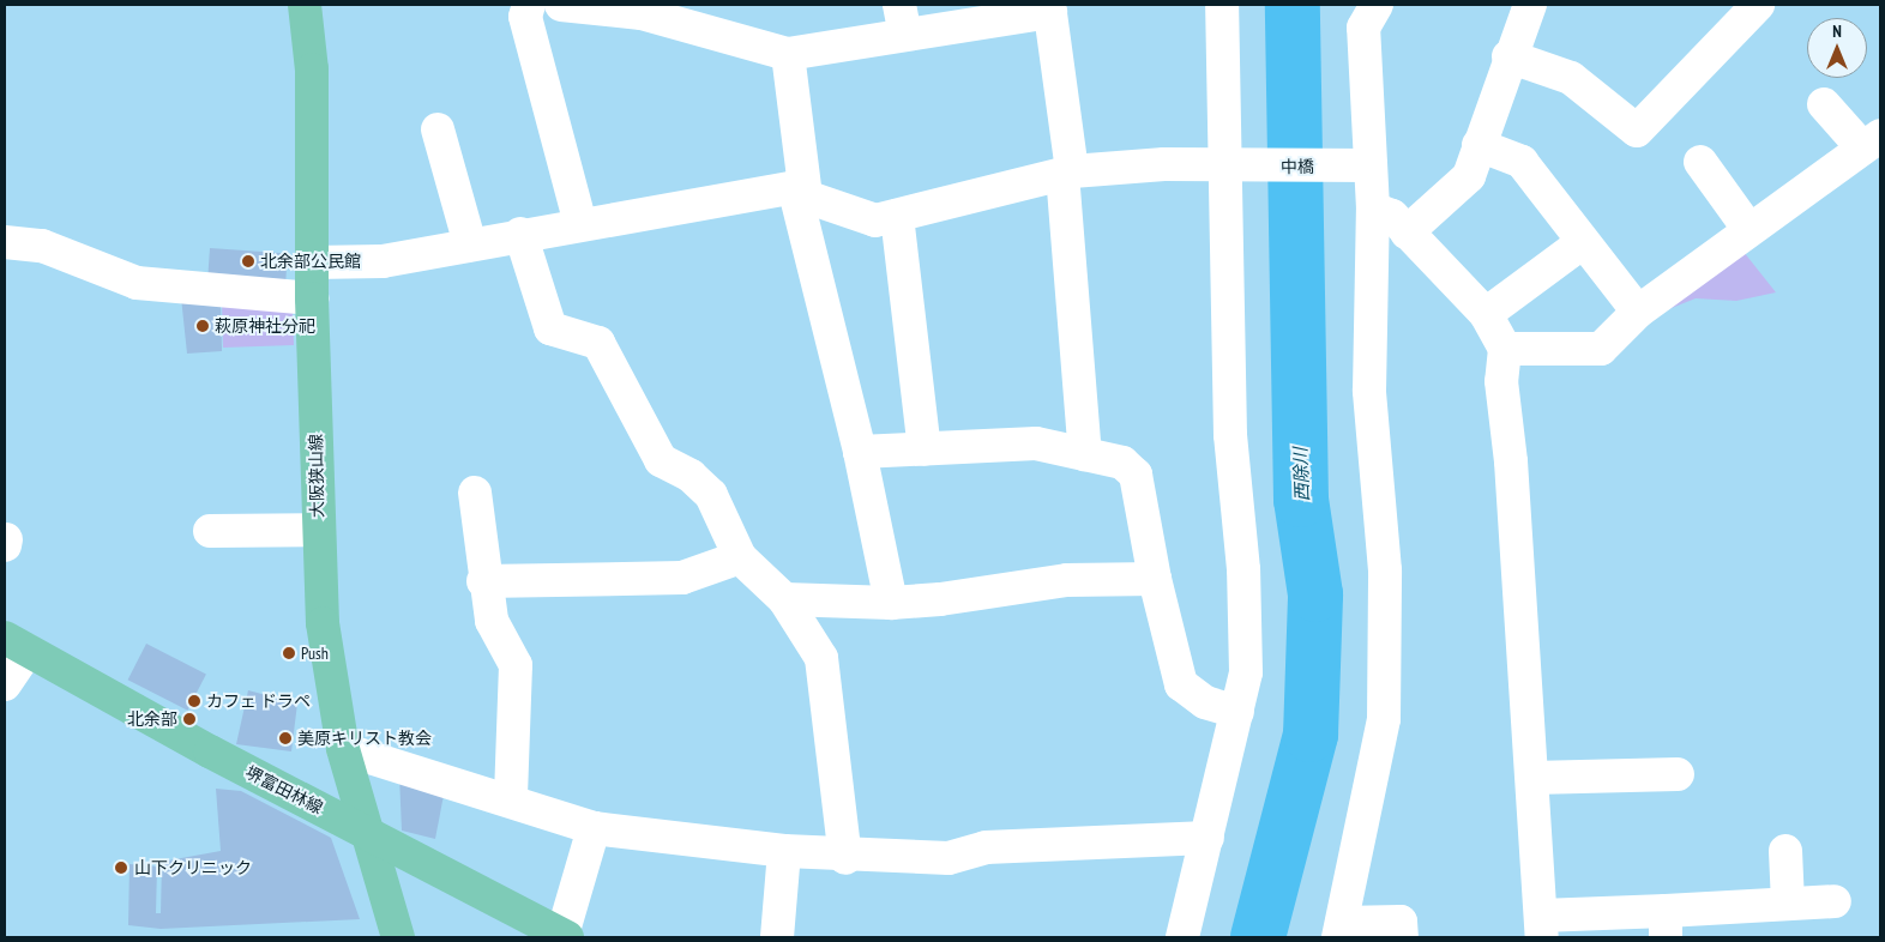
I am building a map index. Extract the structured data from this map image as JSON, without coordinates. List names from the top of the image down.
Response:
{
  "streets": {
    "main road": ["大阪狭山線", "堺富田林線"],
    "street": ["中橋"]
  },
  "crossings": [
    ["大阪狭山線", "堺富田林線"]
  ],
  "water": ["西除川"],
  "places": [
    "北余部公民館",
    "萩原神社分祀",
    "Push",
    "カフェ ドラペ",
    "北余部",
    "美原キリスト教会",
    "山下クリニック"
  ],
  "north": "top"
}
